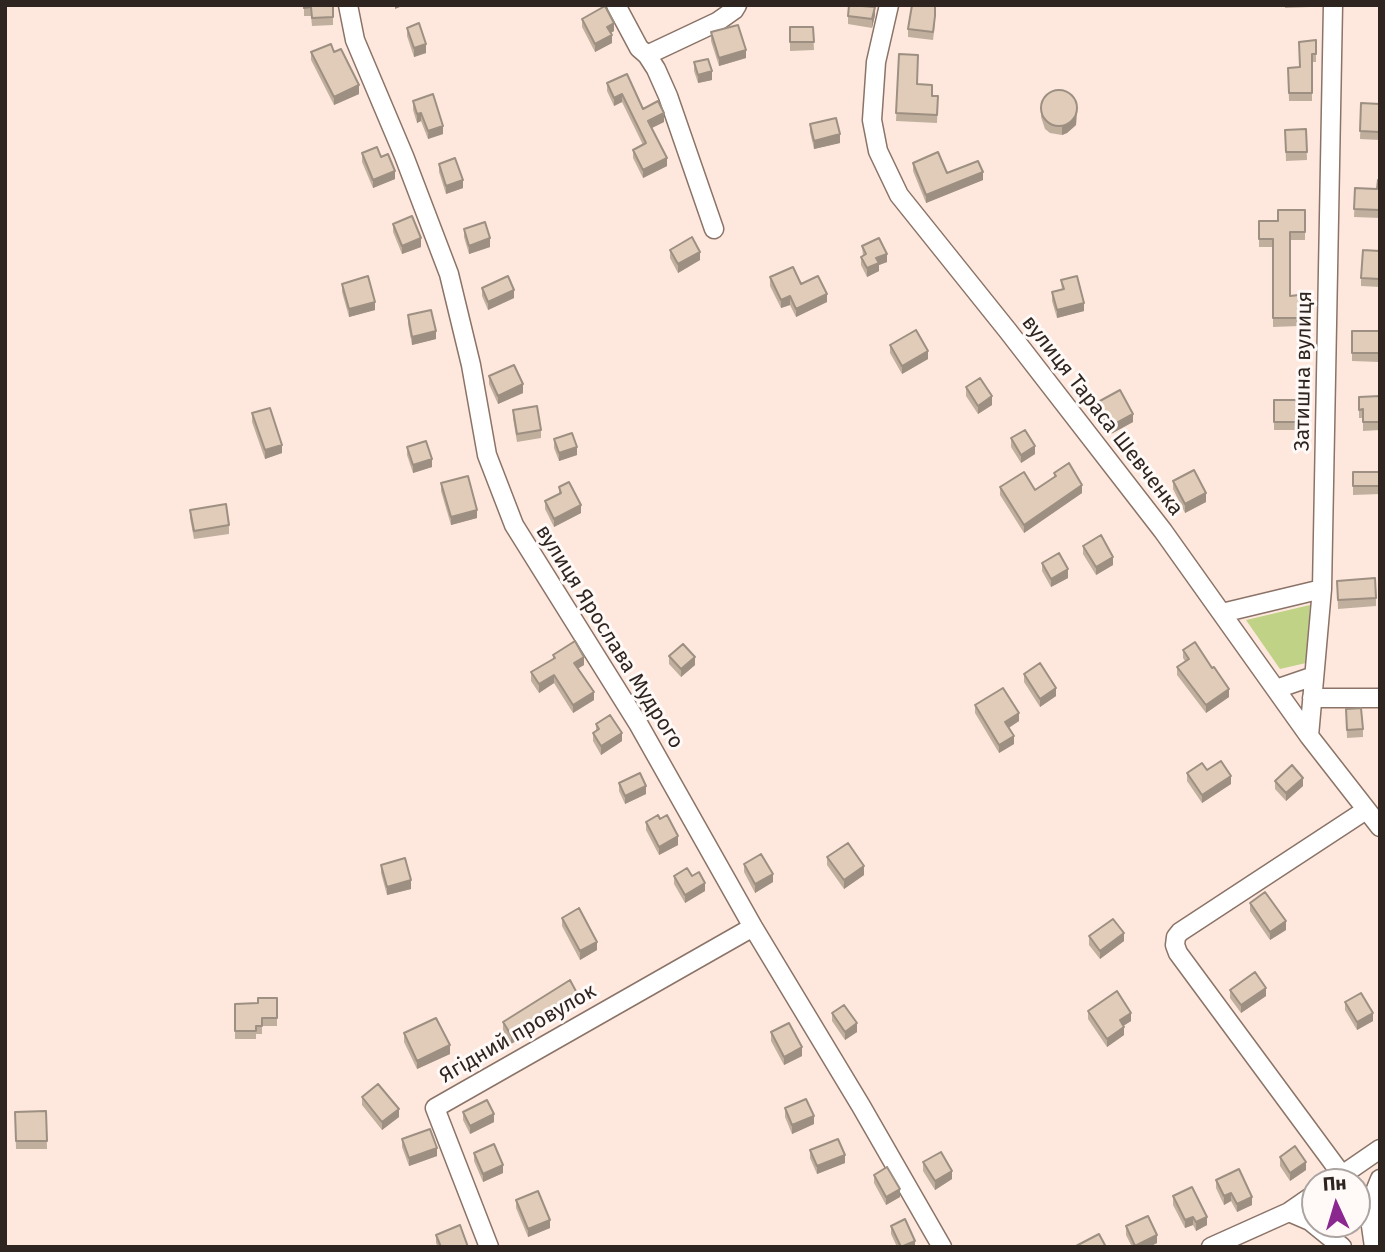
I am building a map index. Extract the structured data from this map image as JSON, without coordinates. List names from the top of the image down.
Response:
{
  "streets": {
    "street": [
      "Затишна вулиця",
      "вулиця Тараса Шевченка",
      "вулиця Ярослава Мудрого",
      "Ягідний провулок"
    ]
  },
  "crossings": [
    ["Затишна вулиця", "вулиця Тараса Шевченка"],
    ["вулиця Ярослава Мудрого", "Ягідний провулок"]
  ],
  "north": "top"
}
